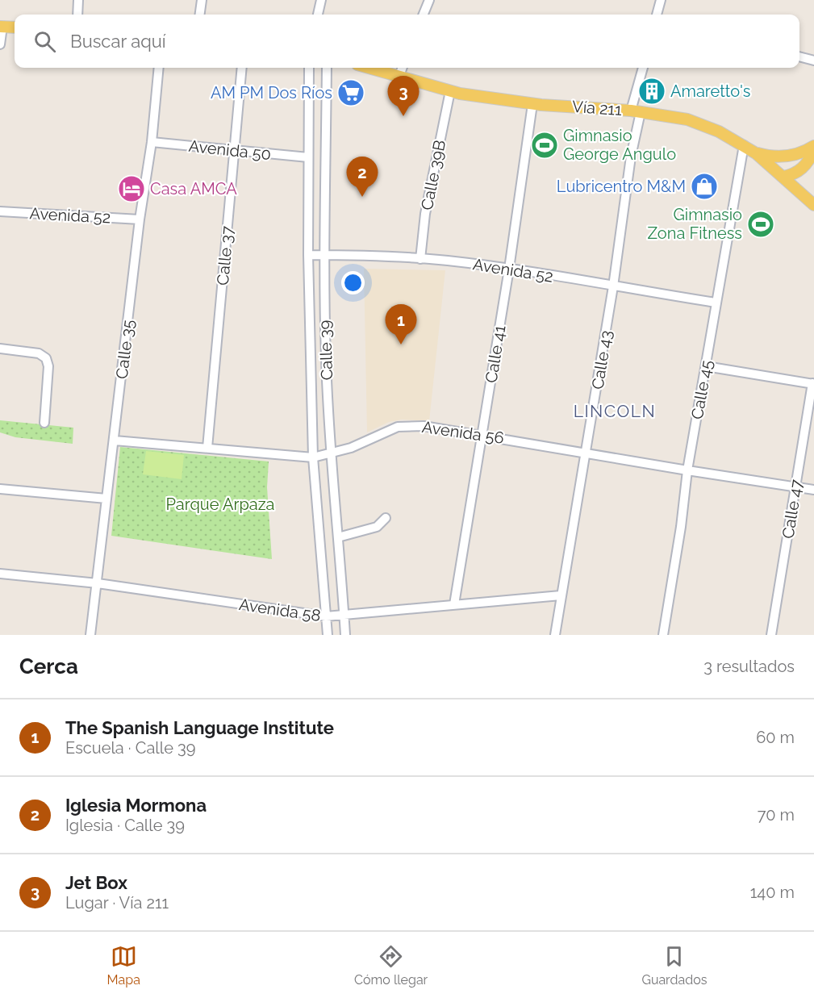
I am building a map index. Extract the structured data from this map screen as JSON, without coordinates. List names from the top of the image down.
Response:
{
  "streets": {
    "main road": ["Vía 211"],
    "street": [
      "Avenida 50",
      "Calle 39B",
      "Avenida 52",
      "Calle 37",
      "Calle 35",
      "Calle 39",
      "Calle 41",
      "Calle 43",
      "Calle 45",
      "Avenida 56",
      "Calle 47",
      "Avenida 58"
    ]
  },
  "crossings": [
    ["Vía 211", "Calle 39B"],
    ["Vía 211", "Calle 41"],
    ["Vía 211", "Calle 43"],
    ["Vía 211", "Calle 45"],
    ["Avenida 50", "Calle 37"],
    ["Avenida 50", "Calle 35"],
    ["Avenida 50", "Calle 39"],
    ["Calle 39B", "Avenida 52"],
    ["Avenida 52", "Calle 35"],
    ["Avenida 52", "Calle 39"],
    ["Avenida 52", "Calle 41"],
    ["Avenida 52", "Calle 43"],
    ["Avenida 52", "Calle 45"],
    ["Calle 37", "Avenida 56"],
    ["Calle 35", "Avenida 56"],
    ["Calle 35", "Avenida 58"],
    ["Calle 39", "Avenida 56"],
    ["Calle 39", "Avenida 58"],
    ["Calle 41", "Avenida 56"],
    ["Calle 41", "Avenida 58"],
    ["Calle 43", "Avenida 56"],
    ["Calle 43", "Avenida 58"],
    ["Calle 45", "Avenida 56"],
    ["Avenida 56", "Calle 47"]
  ],
  "districts": ["LINCOLN"],
  "parks": ["Parque Arpaza"],
  "places": {
    "building": ["Amaretto's"],
    "supermarket": ["AM PM Dos Ríos"],
    "sports": ["Gimnasio George Angulo", "Gimnasio Zona Fitness"],
    "shop": ["Lubricentro M&M"],
    "hotel": ["Casa AMCA"]
  },
  "page": {
    "search": "Buscar aquí",
    "pins": ["3", "2", "1"],
    "heading": ["Cerca", "3 resultados"],
    "list": [
      {
        "mark": "1",
        "name": "The Spanish Language Institute",
        "note": "Escuela · Calle 39",
        "value": "60 m"
      },
      {
        "mark": "2",
        "name": "Iglesia Mormona",
        "note": "Iglesia · Calle 39",
        "value": "70 m"
      },
      {
        "mark": "3",
        "name": "Jet Box",
        "note": "Lugar · Vía 211",
        "value": "140 m"
      }
    ],
    "nav": ["Mapa", "Cómo llegar", "Guardados"]
  }
}
